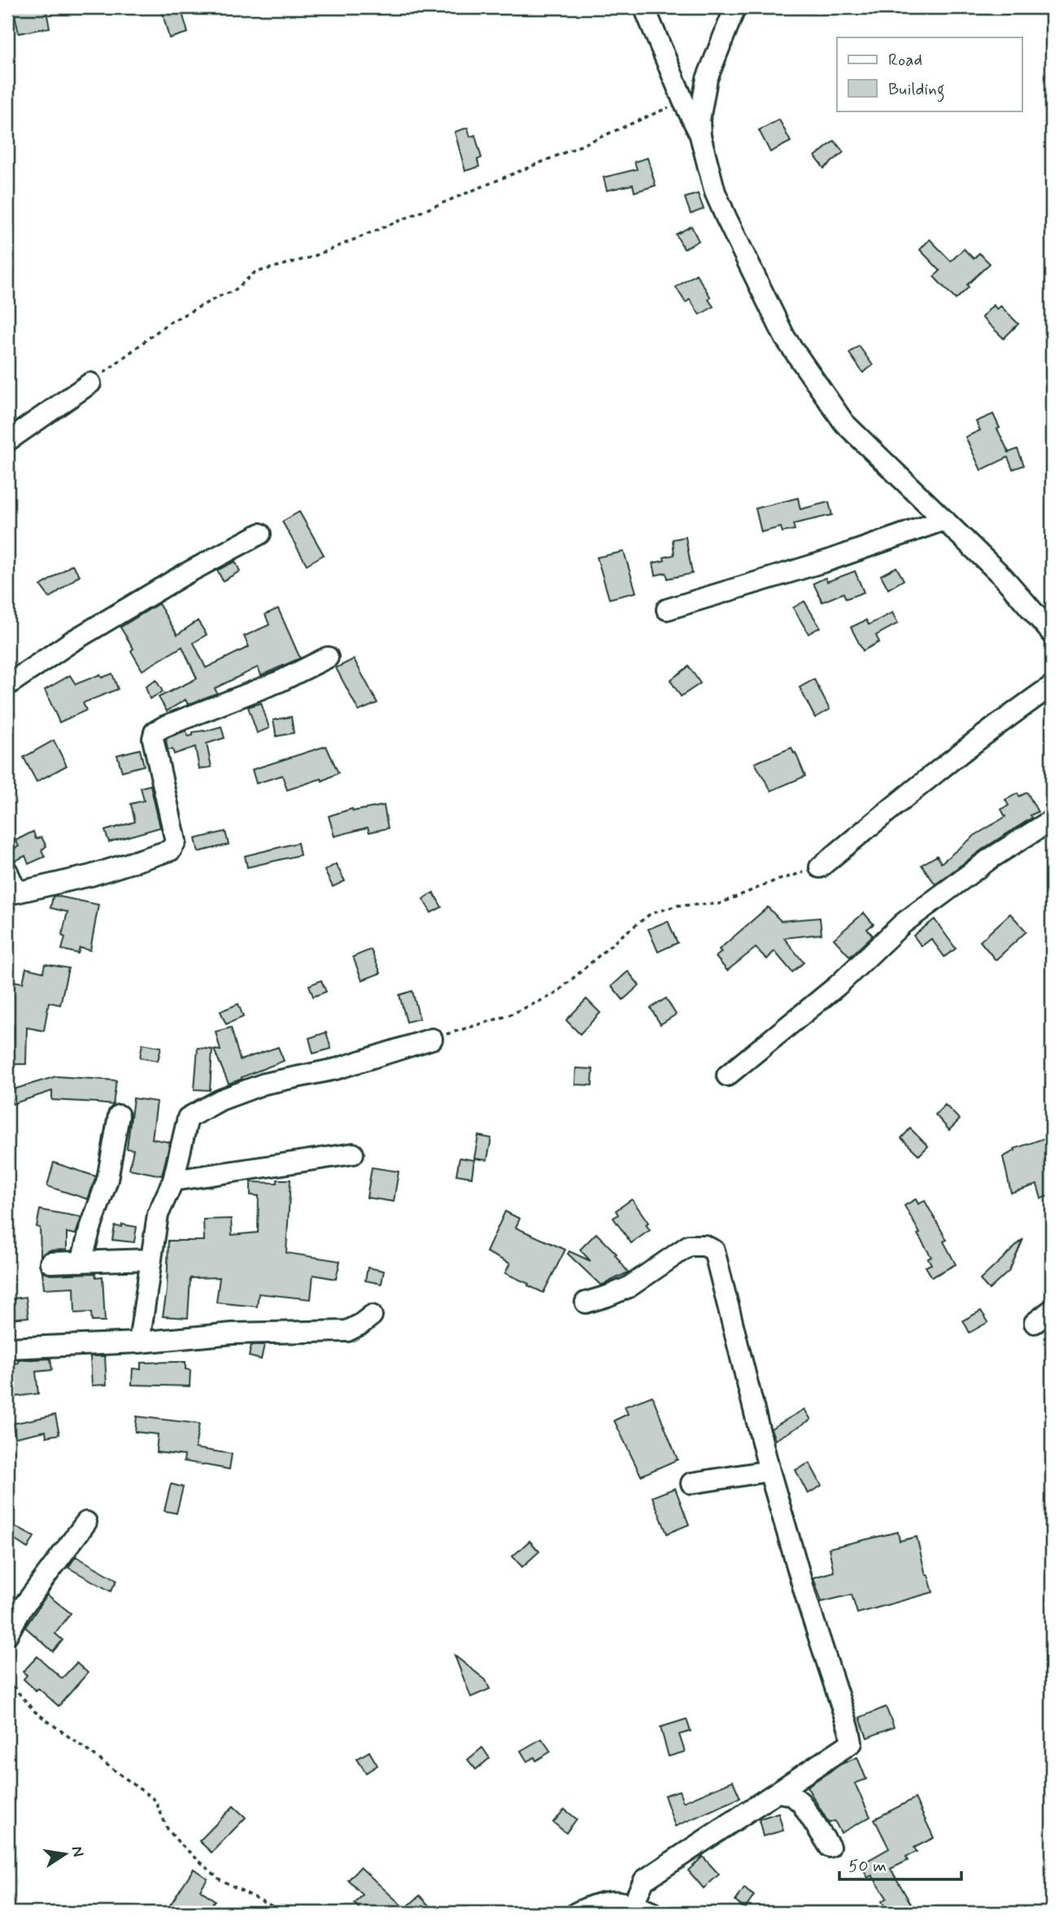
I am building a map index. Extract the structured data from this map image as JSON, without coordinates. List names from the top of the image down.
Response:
{
  "legend": ["Road", "Building"],
  "scale_bar": "50 m",
  "north": "right"
}
